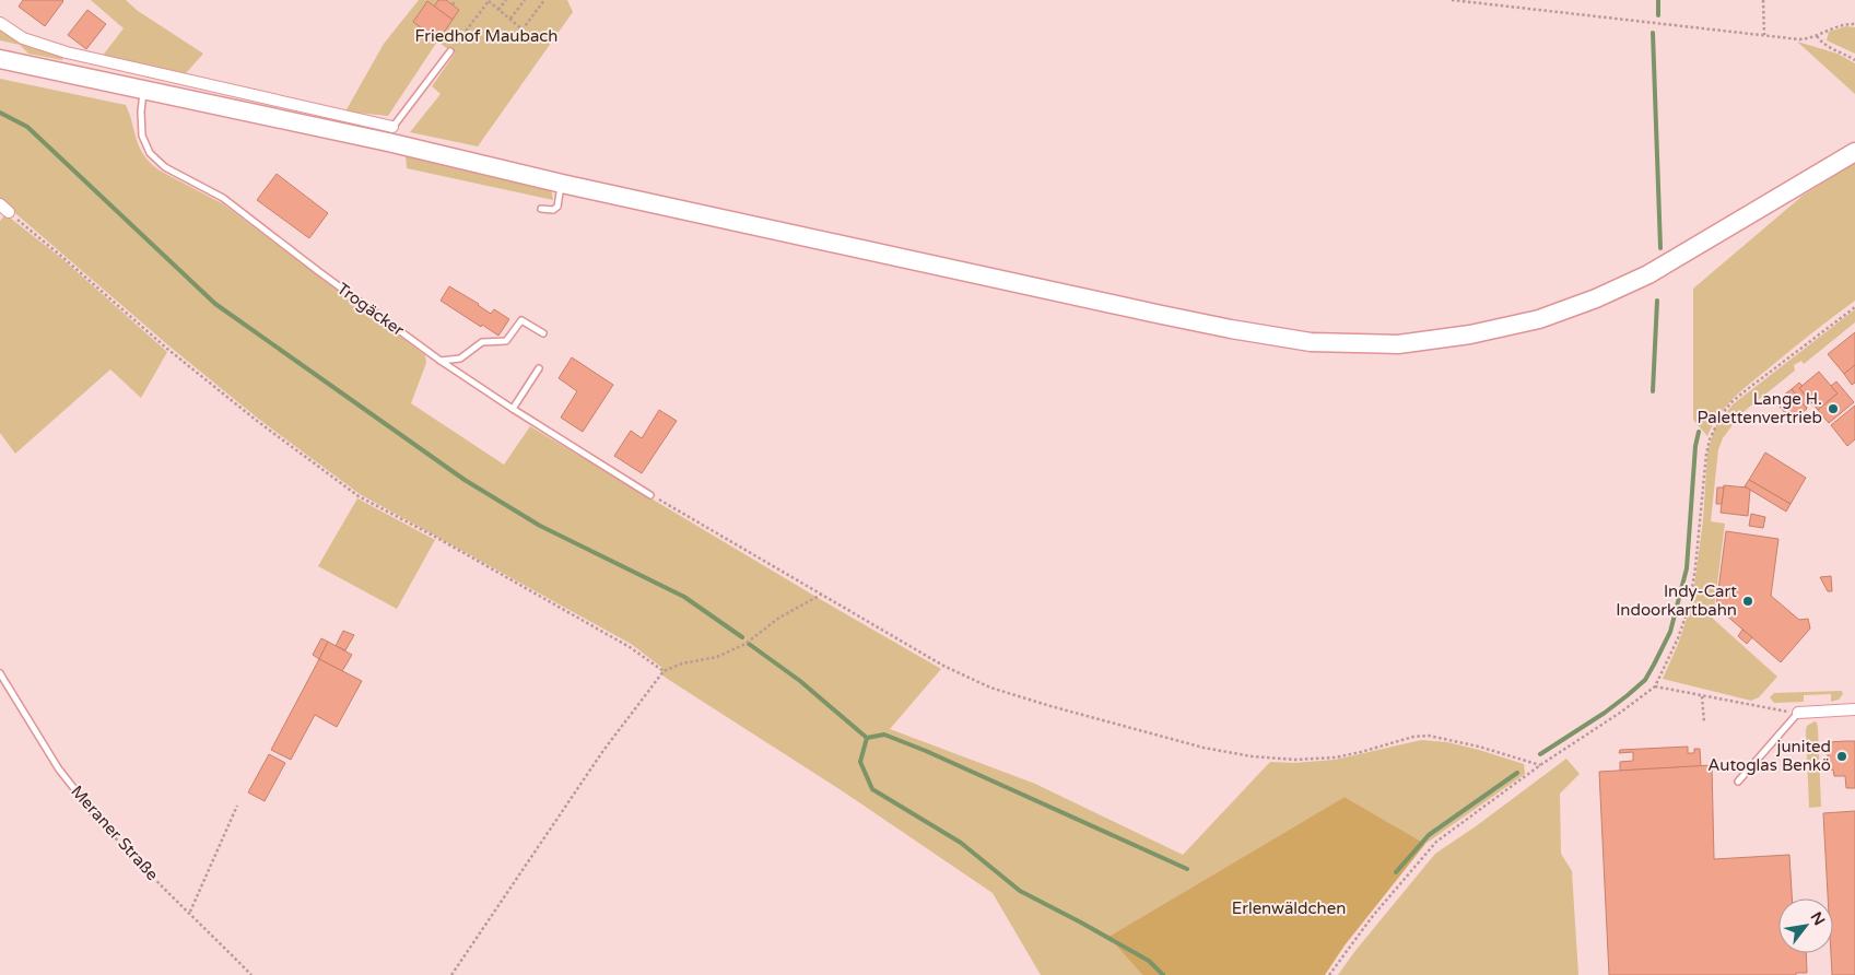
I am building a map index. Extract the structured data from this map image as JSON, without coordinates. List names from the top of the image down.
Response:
{
  "streets": {
    "lane": ["Trogäcker", "Meraner Straße"]
  },
  "parks": ["Friedhof Maubach", "Erlenwäldchen"],
  "places": ["Lange H. Palettenvertrieb", "Indy-Cart Indoorkartbahn", "junited Autoglas Benkö"],
  "north": "top right"
}
